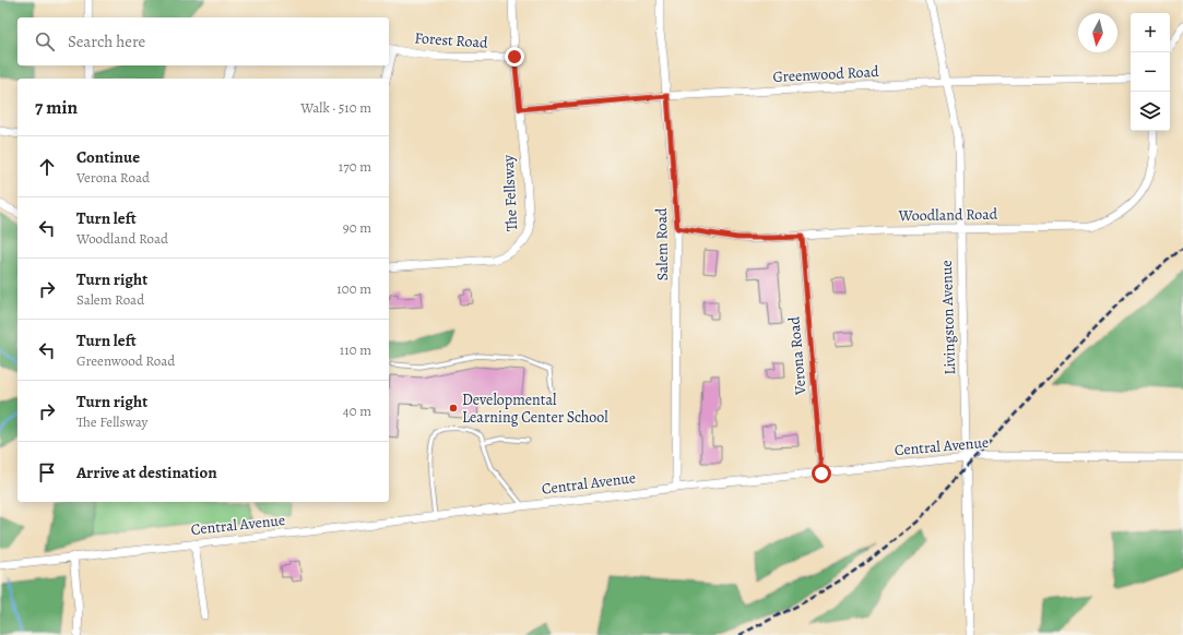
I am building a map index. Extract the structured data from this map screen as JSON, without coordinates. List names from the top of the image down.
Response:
{
  "streets": {
    "street": [
      "Forest Road",
      "Greenwood Road",
      "The Fellsway",
      "Woodland Road",
      "Salem Road",
      "Livingston Avenue",
      "Verona Road",
      "Central Avenue"
    ]
  },
  "crossings": [
    ["Forest Road", "The Fellsway"],
    ["Greenwood Road", "The Fellsway"],
    ["Greenwood Road", "Salem Road"],
    ["Greenwood Road", "Livingston Avenue"],
    ["Woodland Road", "Salem Road"],
    ["Woodland Road", "Livingston Avenue"],
    ["Woodland Road", "Verona Road"],
    ["Salem Road", "Central Avenue"],
    ["Livingston Avenue", "Central Avenue"],
    ["Verona Road", "Central Avenue"]
  ],
  "places": ["Developmental Learning Center School"],
  "north": "bottom",
  "page": {
    "map_buttons": ["+", "−"],
    "search": "Search here",
    "heading": ["7 min", "Walk · 510 m"],
    "list": [
      ["Continue", "Verona Road", "170 m"],
      ["Turn left", "Woodland Road", "90 m"],
      ["Turn right", "Salem Road", "100 m"],
      ["Turn left", "Greenwood Road", "110 m"],
      ["Turn right", "The Fellsway", "40 m"],
      "Arrive at destination"
    ]
  }
}
